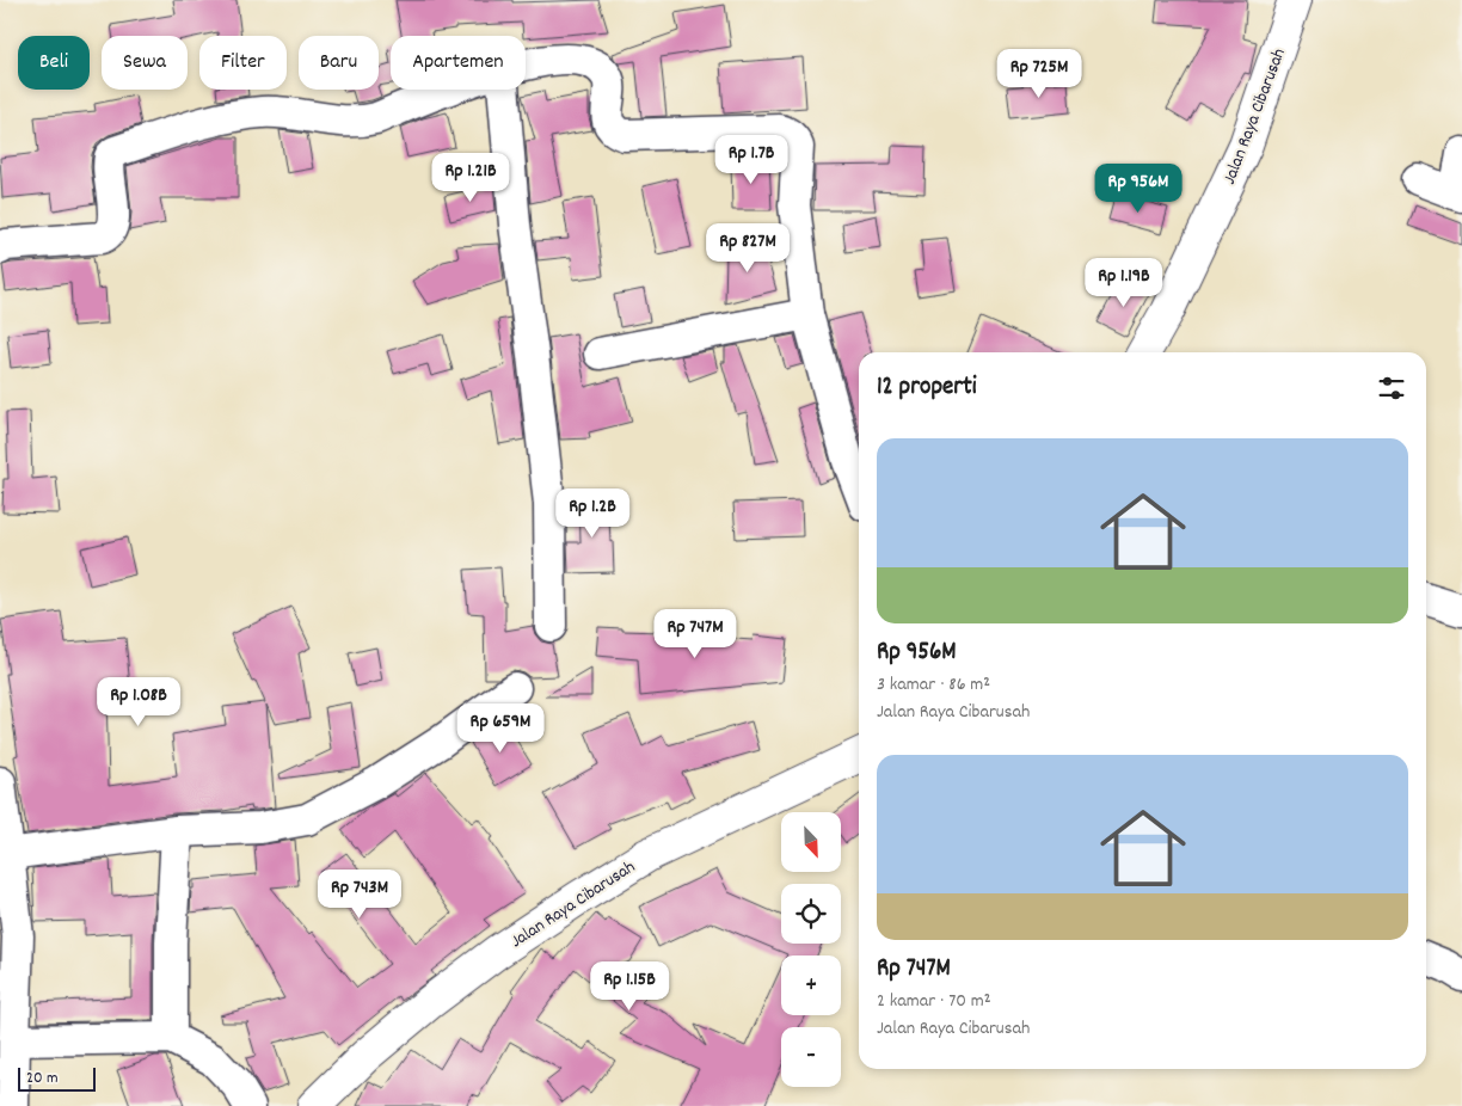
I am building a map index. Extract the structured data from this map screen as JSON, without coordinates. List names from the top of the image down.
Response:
{
  "streets": {
    "main road": ["Jalan Raya Cibarusah"]
  },
  "scale_bar": "20 m",
  "north": "bottom right",
  "page": {
    "chip": [
      "Beli",
      "Sewa",
      "Filter",
      "Baru",
      "Apartemen"
    ],
    "price": [
      "Rp 725M",
      "Rp 1.7B",
      "Rp 1.21B",
      "Rp 956M",
      "Rp 827M",
      "Rp 1.19B",
      "Rp 1.2B",
      "Rp 747M",
      "Rp 1.08B",
      "Rp 659M",
      "Rp 743M",
      "Rp 1.15B"
    ],
    "heading": "12 properti",
    "list": [
      {
        "name": "Rp 956M",
        "note": "3 kamar · 86 m² · Jalan Raya Cibarusah"
      },
      {
        "name": "Rp 747M",
        "note": "2 kamar · 70 m² · Jalan Raya Cibarusah"
      }
    ],
    "map_buttons": ["+", "−"],
    "scale": "20 m"
  }
}
